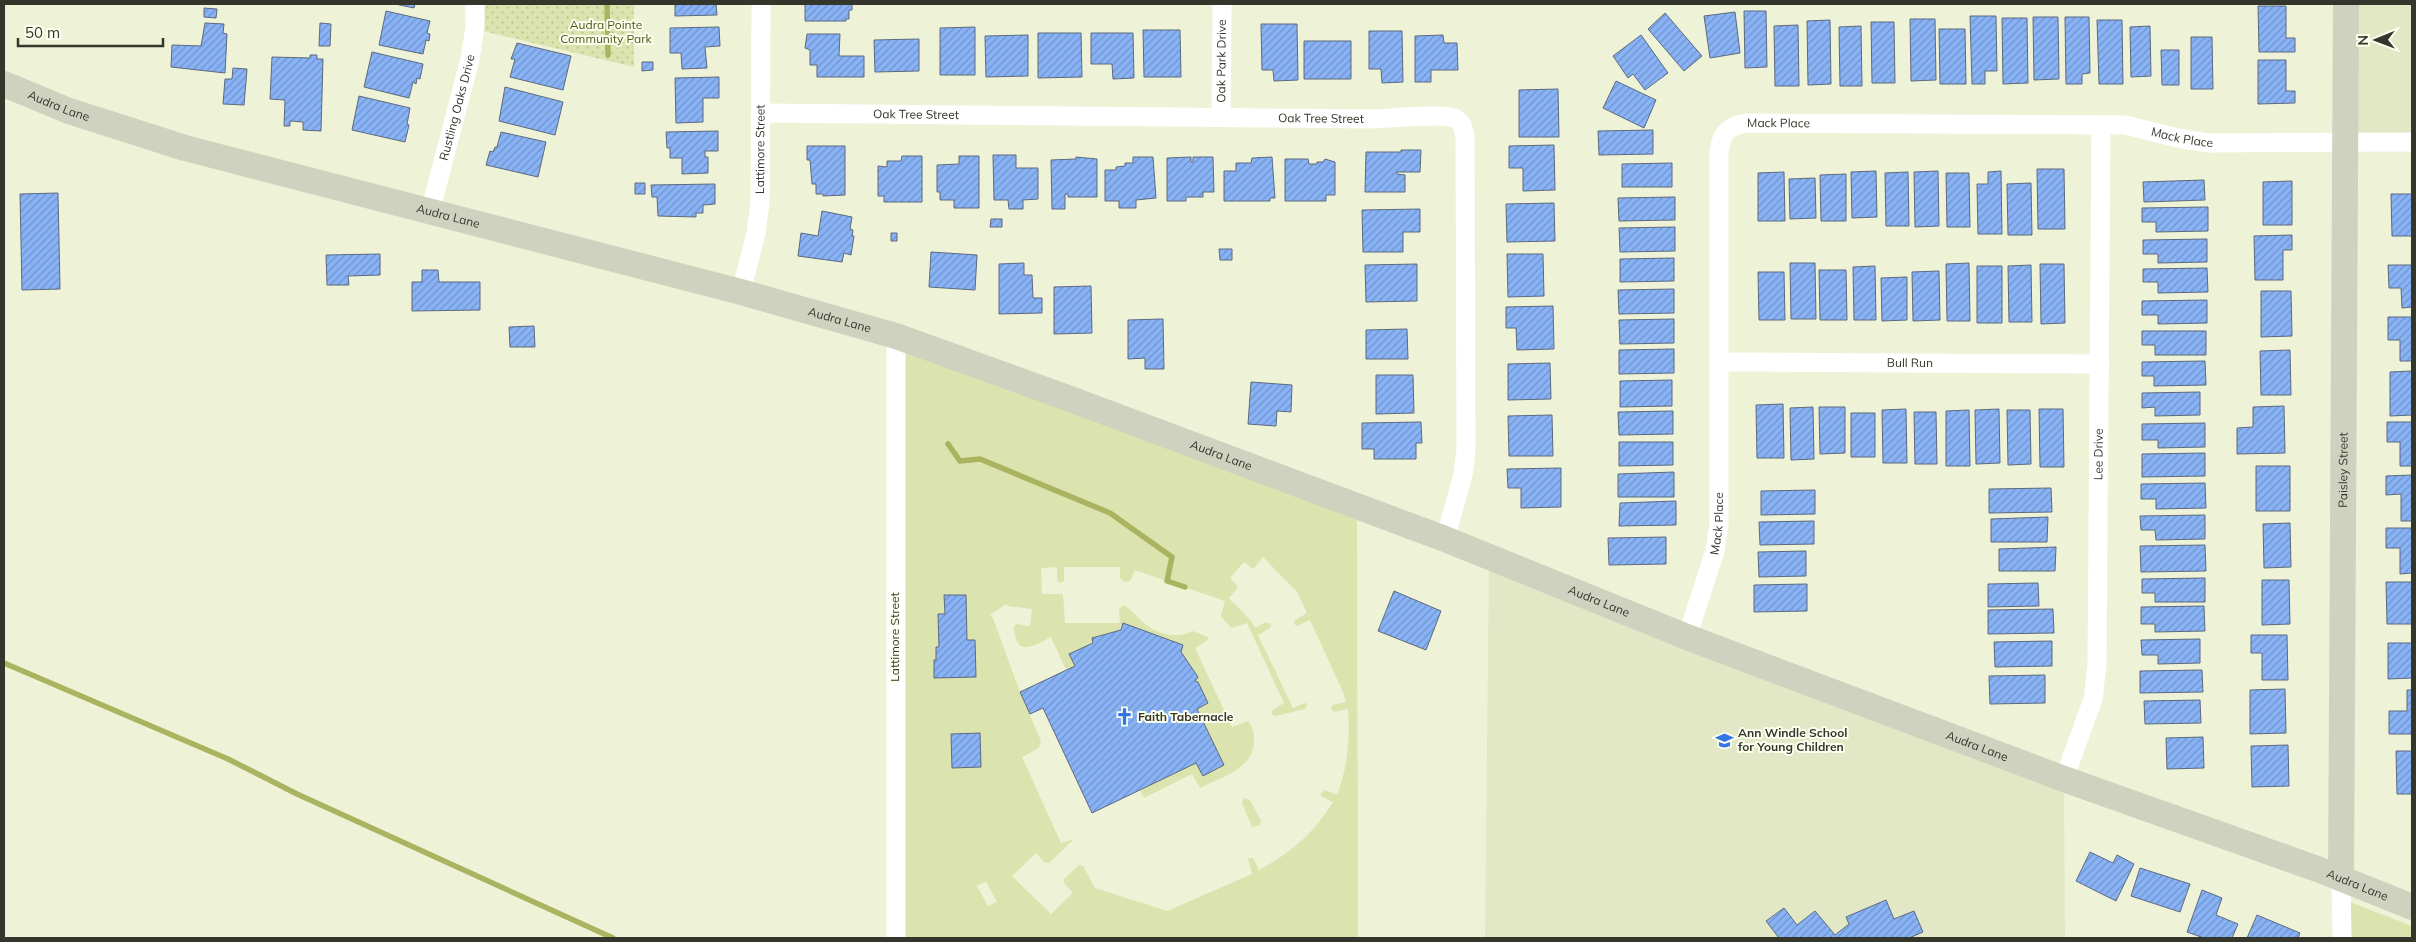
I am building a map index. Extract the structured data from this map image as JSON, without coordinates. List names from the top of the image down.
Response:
{
  "streets": {
    "street": [
      "Oak Park Drive",
      "Audra Lane",
      "Rustling Oaks Drive",
      "Oak Tree Street",
      "Mack Place",
      "Lattimore Street",
      "Bull Run",
      "Lee Drive",
      "Paisley Street"
    ]
  },
  "crossings": [
    ["Oak Park Drive", "Oak Tree Street"],
    ["Audra Lane", "Rustling Oaks Drive"],
    ["Audra Lane", "Oak Tree Street"],
    ["Audra Lane", "Mack Place"],
    ["Audra Lane", "Lattimore Street"],
    ["Audra Lane", "Lee Drive"],
    ["Audra Lane", "Paisley Street"],
    ["Oak Tree Street", "Lattimore Street"],
    ["Mack Place", "Bull Run"],
    ["Mack Place", "Lee Drive"],
    ["Mack Place", "Paisley Street"],
    ["Bull Run", "Lee Drive"]
  ],
  "parks": ["Audra Pointe Community Park"],
  "places": {
    "church": ["Faith Tabernacle"],
    "school or university": ["Ann Windle School for Young Children"]
  },
  "scale_bar": "50 m",
  "north": "left"
}
